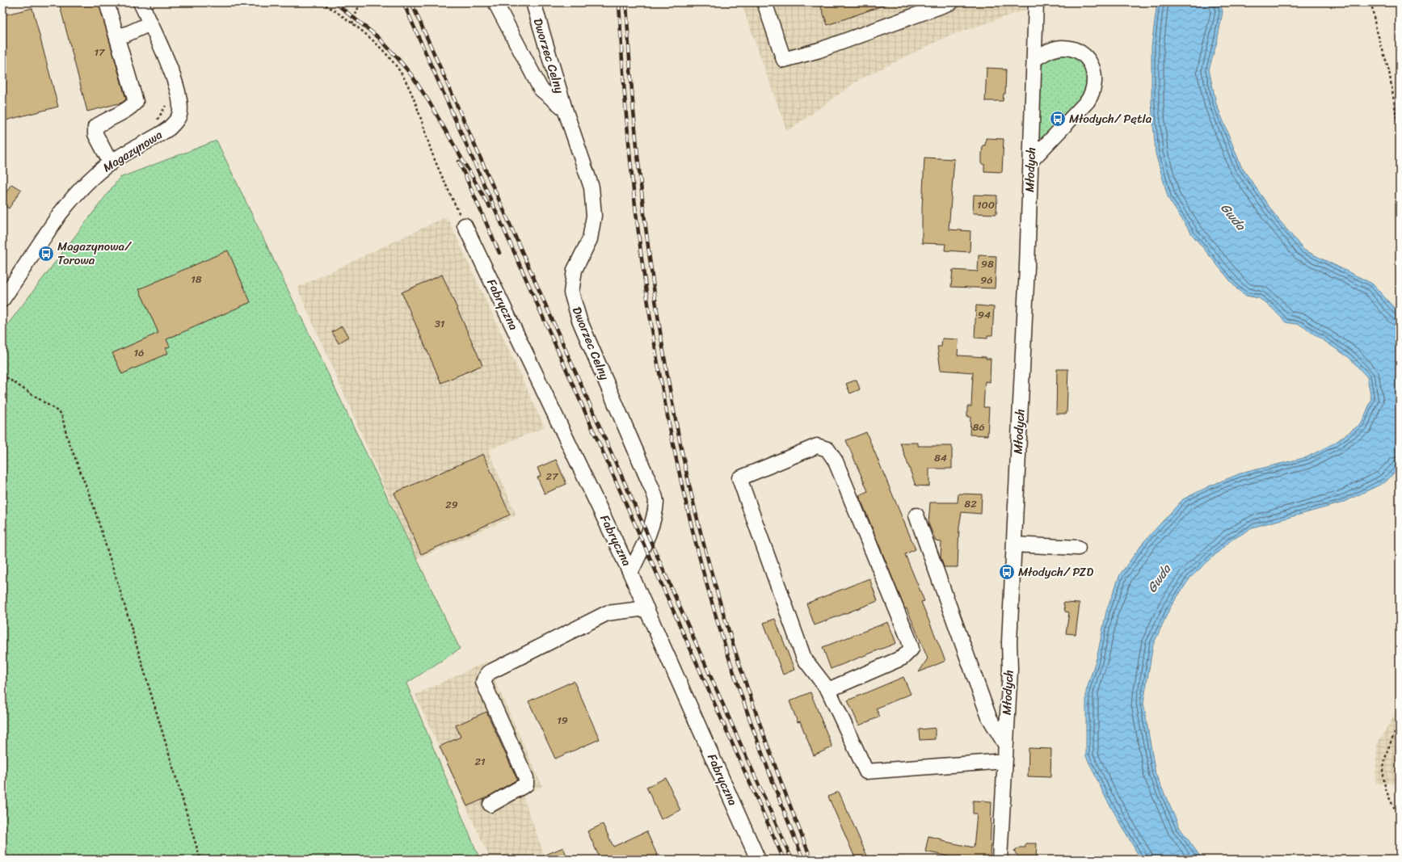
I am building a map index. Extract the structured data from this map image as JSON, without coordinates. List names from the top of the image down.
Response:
{
  "streets": {
    "street": [
      "Dworzec Celny",
      "Magazynowa",
      "Młodych",
      "Fabryczna"
    ]
  },
  "crossings": [
    ["Dworzec Celny", "Fabryczna"]
  ],
  "water": ["Gwda"],
  "places": {
    "bus stop": ["Młodych/ Pętla", "Magazynowa/ Torowa", "Młodych/ PZD"]
  },
  "house_numbers": [
    "17",
    "100",
    "98",
    "18",
    "96",
    "94",
    "31",
    "16",
    "86",
    "84",
    "27",
    "82",
    "29",
    "19",
    "21"
  ]
}
